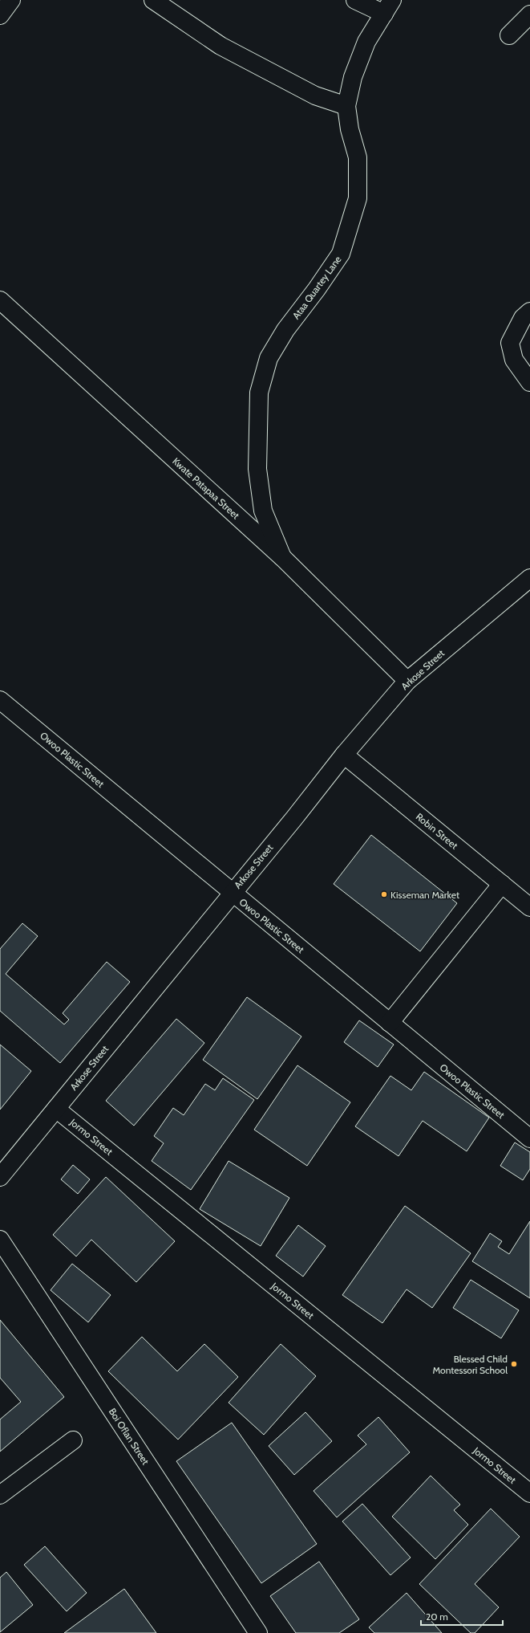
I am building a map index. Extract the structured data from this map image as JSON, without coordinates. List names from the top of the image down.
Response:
{
  "streets": {
    "street": [
      "Ataa Quartey Lane",
      "Kwate Patapaa Street",
      "Arkose Street",
      "Owoo Plastic Street",
      "Robin Street",
      "Jormo Street",
      "Boi Oflan Street"
    ]
  },
  "crossings": [
    ["Ataa Quartey Lane", "Kwate Patapaa Street"],
    ["Kwate Patapaa Street", "Arkose Street"],
    ["Arkose Street", "Owoo Plastic Street"],
    ["Arkose Street", "Robin Street"],
    ["Arkose Street", "Jormo Street"]
  ],
  "places": ["Kisseman Market", "Blessed Child Montessori School"],
  "scale_bar": "20 m"
}
